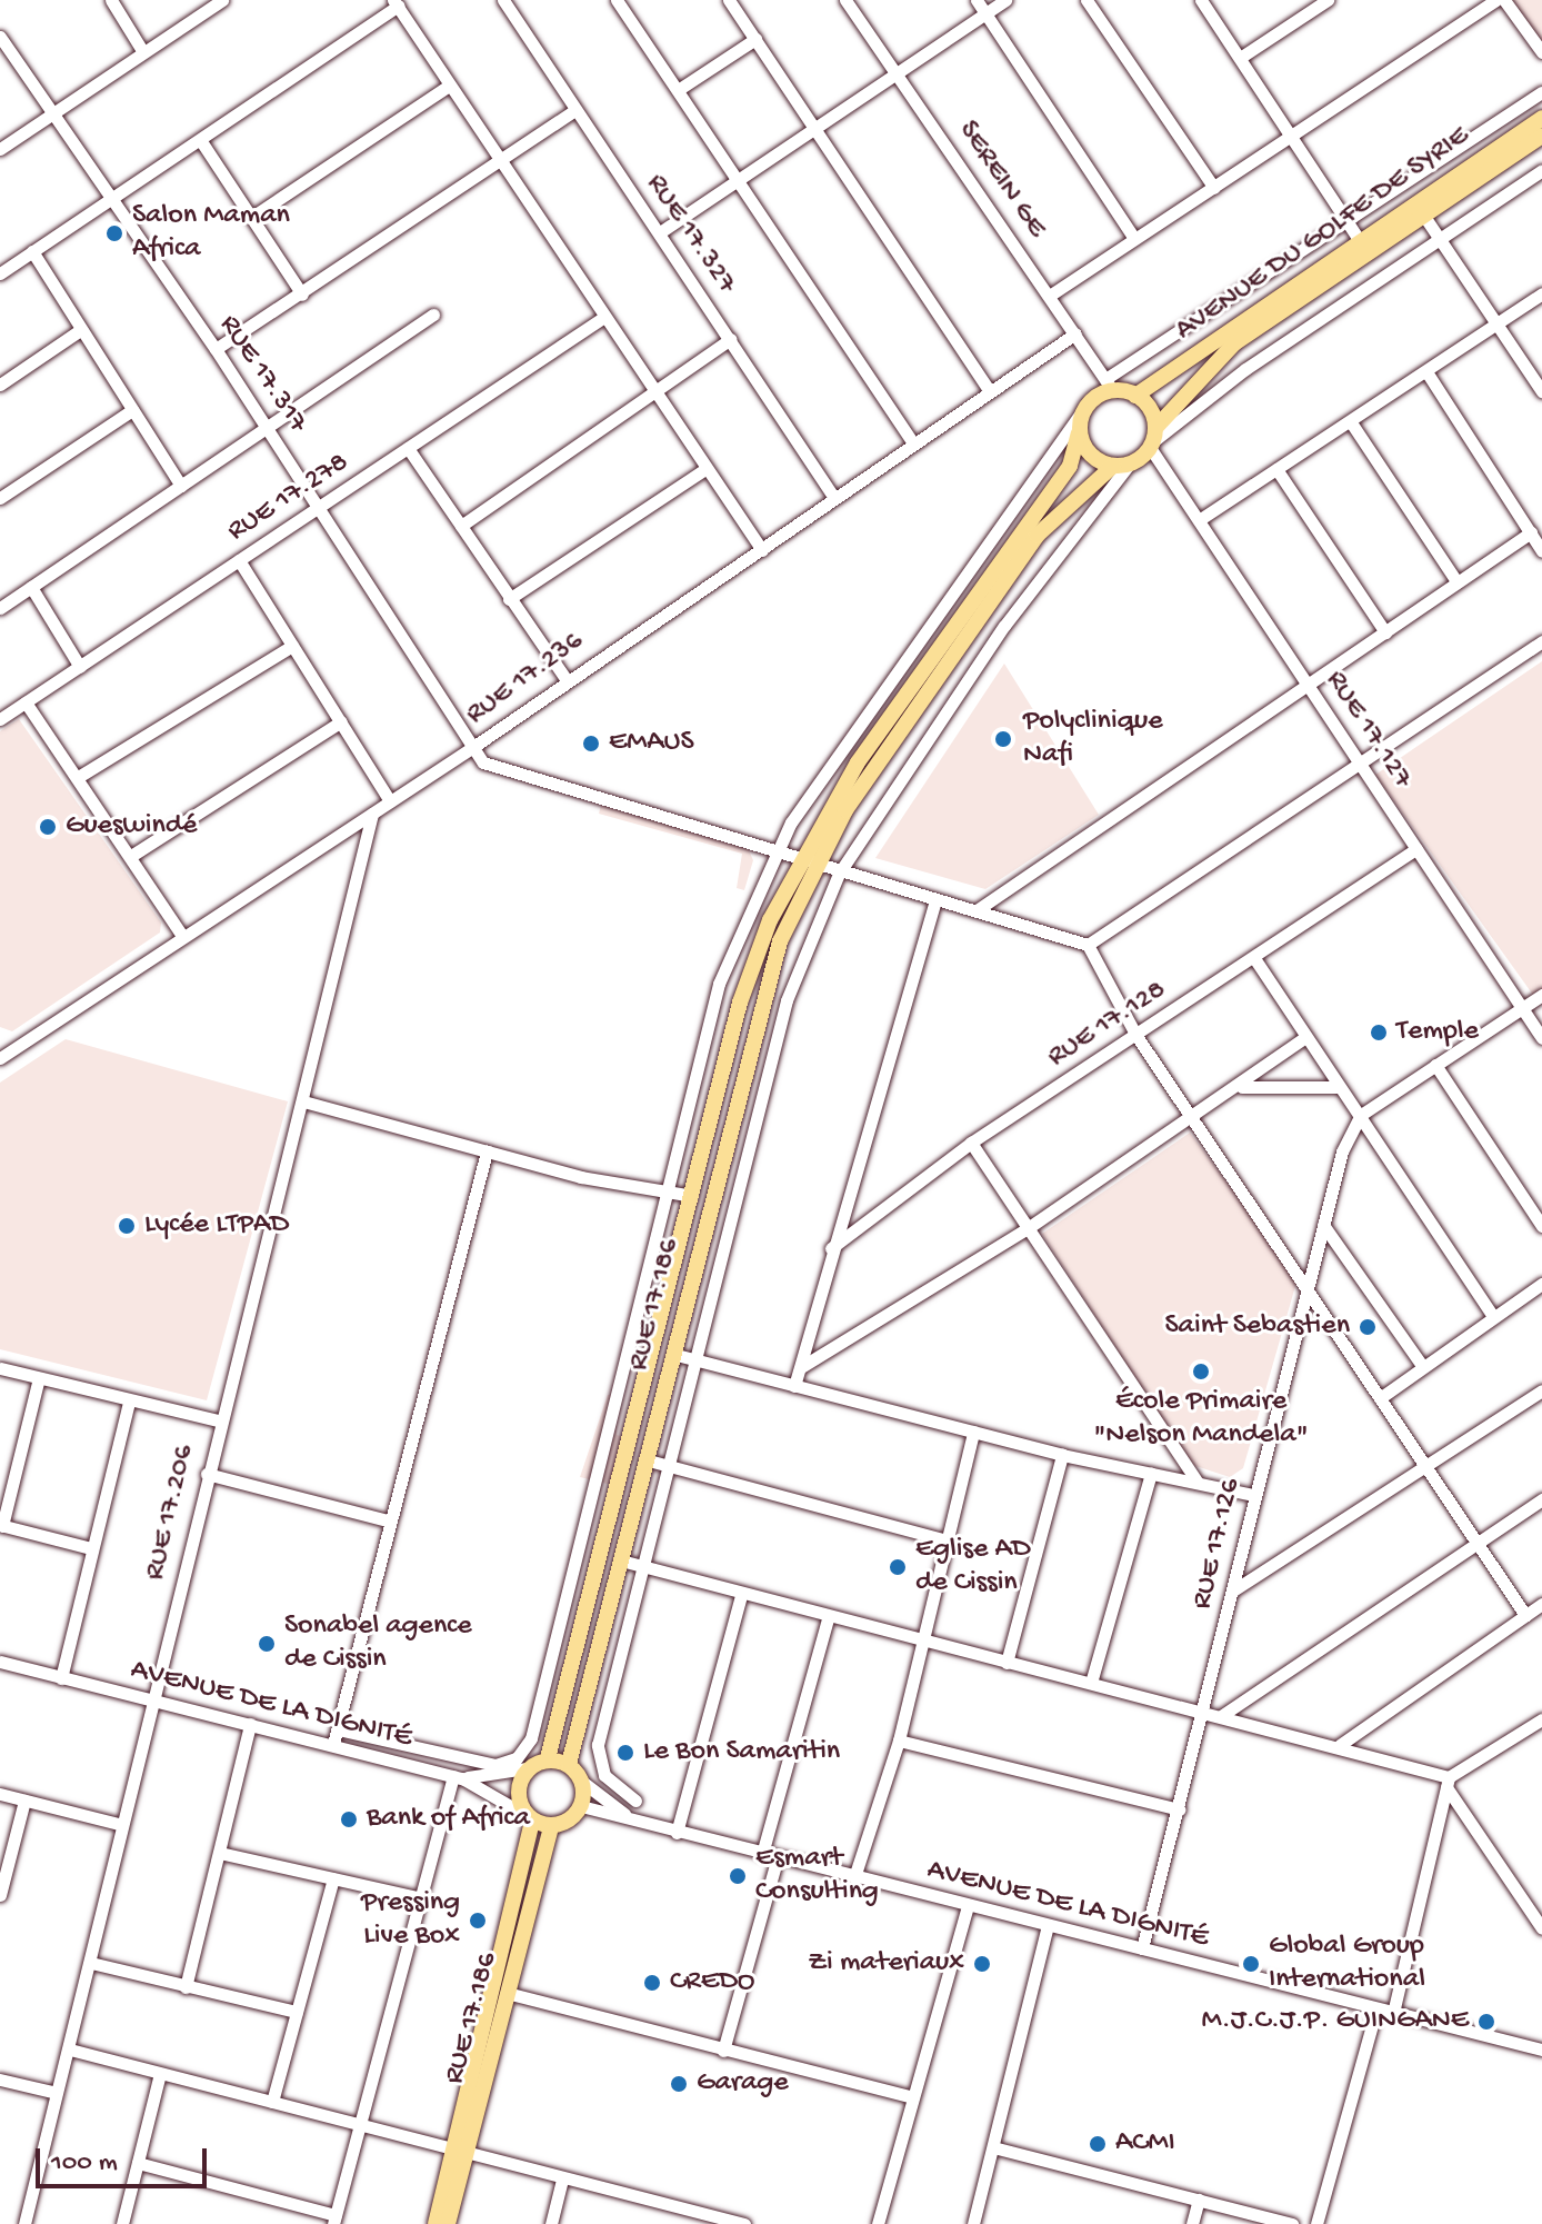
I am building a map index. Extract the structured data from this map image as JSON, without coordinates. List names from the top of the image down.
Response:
{
  "streets": {
    "main road": ["AVENUE DU GOLFE DE SYRIE", "RUE 17.186"],
    "street": [
      "SEREIN GE",
      "RUE 17.327",
      "RUE 17.317",
      "RUE 17.278",
      "RUE 17.236",
      "RUE 17.127",
      "RUE 17.128",
      "RUE 17.206",
      "RUE 17.126",
      "AVENUE DE LA DIGNITÉ"
    ]
  },
  "crossings": [
    ["SEREIN GE", "AVENUE DU GOLFE DE SYRIE"],
    ["SEREIN GE", "RUE 17.236"],
    ["SEREIN GE", "RUE 17.127"],
    ["SEREIN GE", "RUE 17.186"],
    ["RUE 17.327", "RUE 17.236"],
    ["AVENUE DU GOLFE DE SYRIE", "RUE 17.127"],
    ["AVENUE DU GOLFE DE SYRIE", "RUE 17.186"],
    ["RUE 17.317", "RUE 17.278"],
    ["RUE 17.317", "RUE 17.236"],
    ["RUE 17.317", "RUE 17.186"],
    ["RUE 17.236", "RUE 17.206"],
    ["RUE 17.127", "RUE 17.128"],
    ["RUE 17.127", "RUE 17.186"],
    ["RUE 17.186", "AVENUE DE LA DIGNITÉ"],
    ["RUE 17.206", "AVENUE DE LA DIGNITÉ"],
    ["RUE 17.126", "AVENUE DE LA DIGNITÉ"]
  ],
  "places": [
    "Salon Maman Africa",
    "Polyclinique Nafi",
    "EMAUS",
    "Gueswindé",
    "Temple",
    "Lycée LTPAD",
    "Saint Sebastien",
    "École Primaire \"Nelson Mandela\"",
    "Eglise AD de Cissin",
    "Sonabel agence de Cissin",
    "Le Bon Samaritin",
    "Bank of Africa",
    "Esmart Consulting",
    "Pressing Live Box",
    "Zi materiaux",
    "Global Group International",
    "CREDO",
    "M.J.C.J.P. GUINGANE",
    "Garage",
    "ACMI"
  ],
  "scale_bar": "100 m"
}
